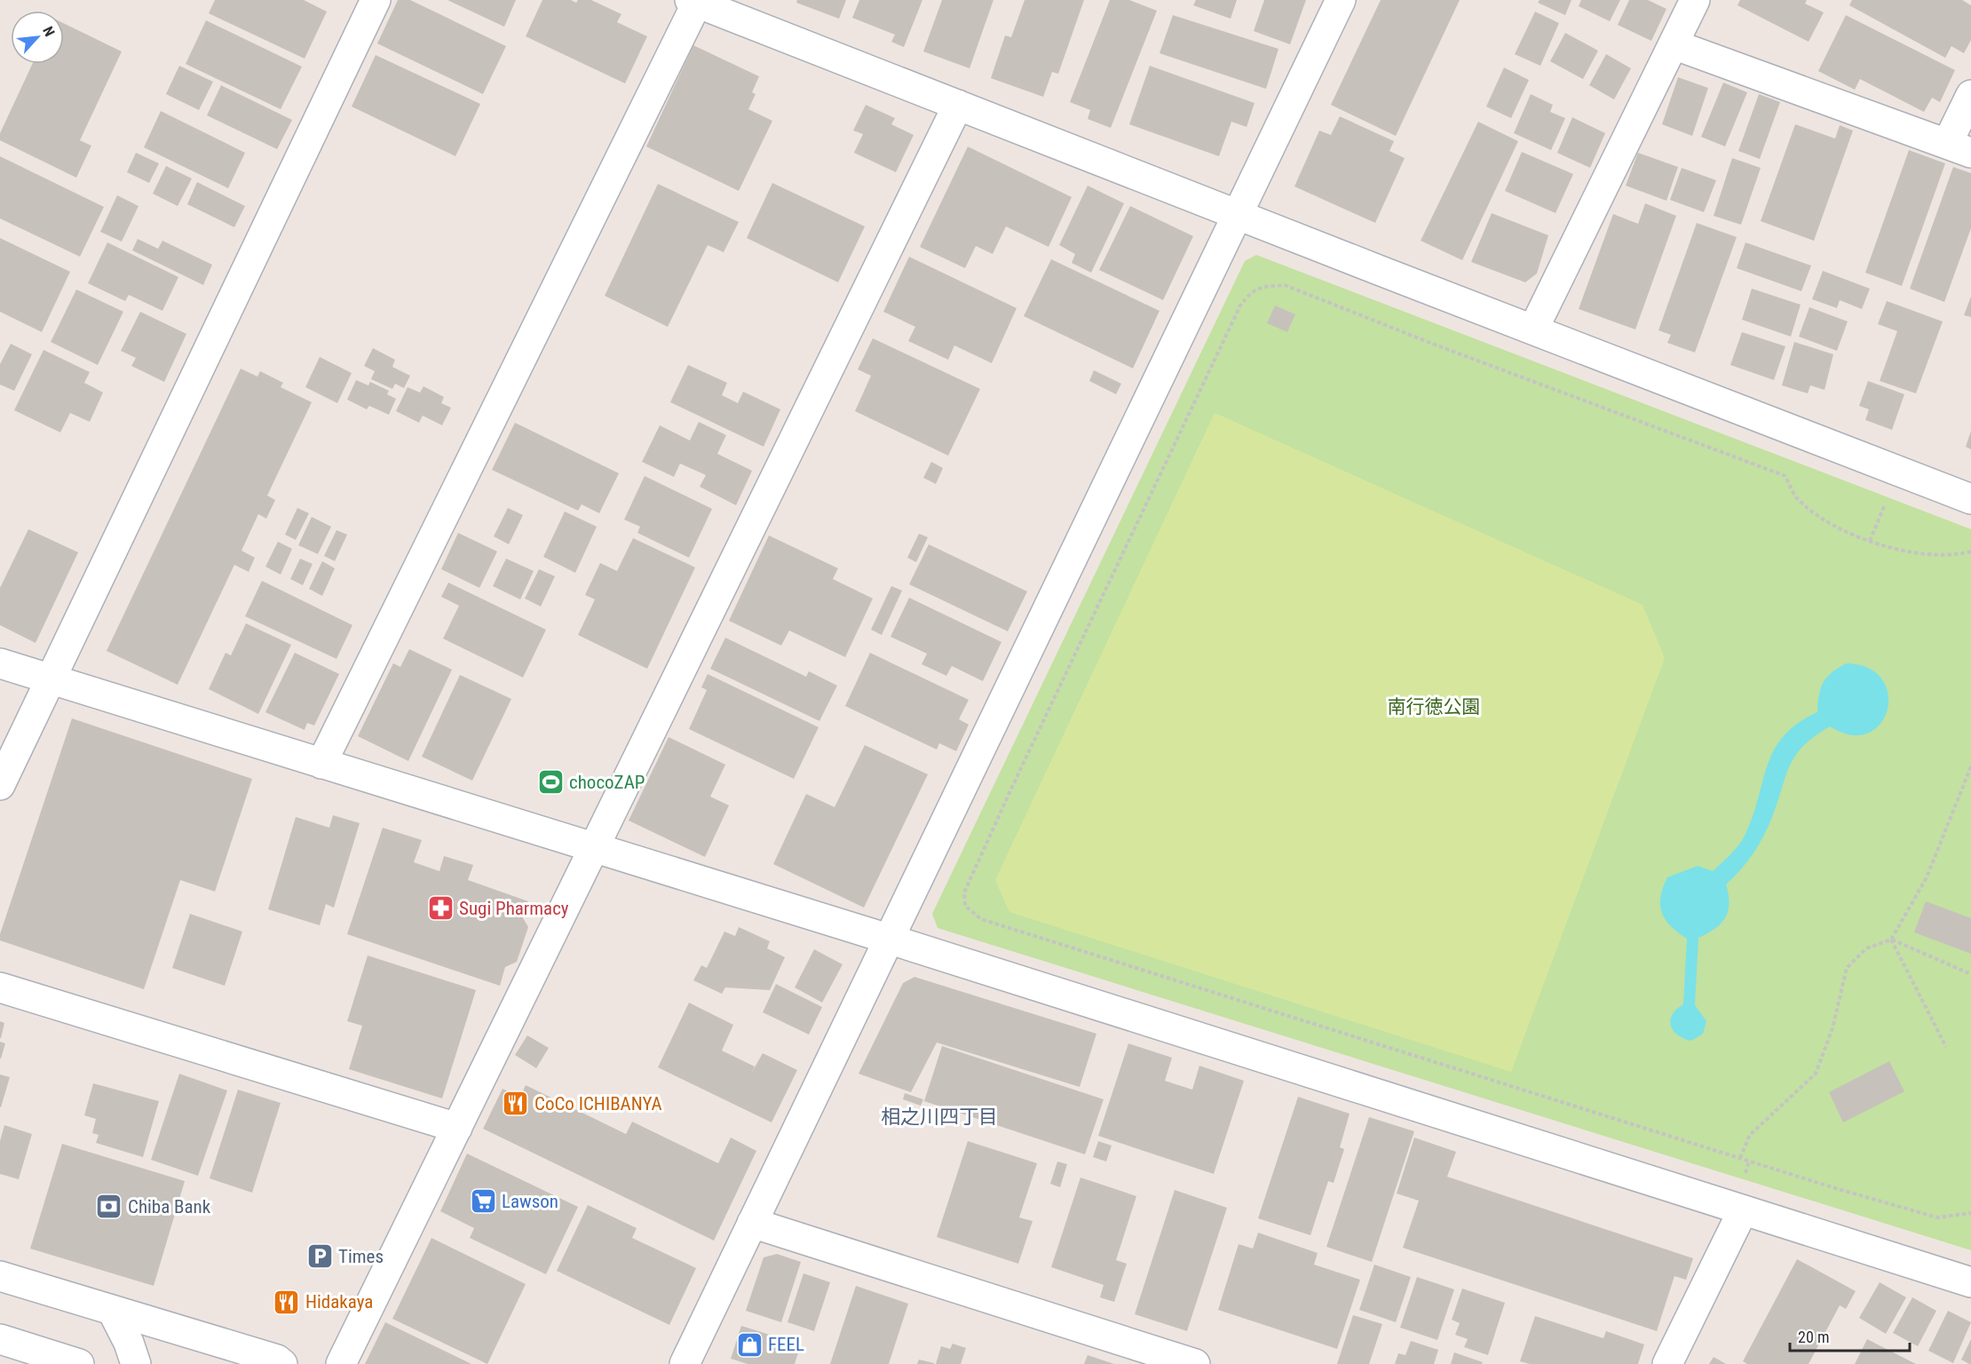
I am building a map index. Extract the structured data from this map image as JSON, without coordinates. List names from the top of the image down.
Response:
{
  "districts": ["相之川四丁目"],
  "parks": ["南行徳公園"],
  "places": {
    "sports": ["chocoZAP"],
    "pharmacy": ["Sugi Pharmacy"],
    "restaurant": ["CoCo ICHIBANYA", "Hidakaya"],
    "supermarket": ["Lawson"],
    "bank": ["Chiba Bank"],
    "parking": ["Times"],
    "shop": ["FEEL"]
  },
  "scale_bar": "20 m",
  "north": "top right"
}
